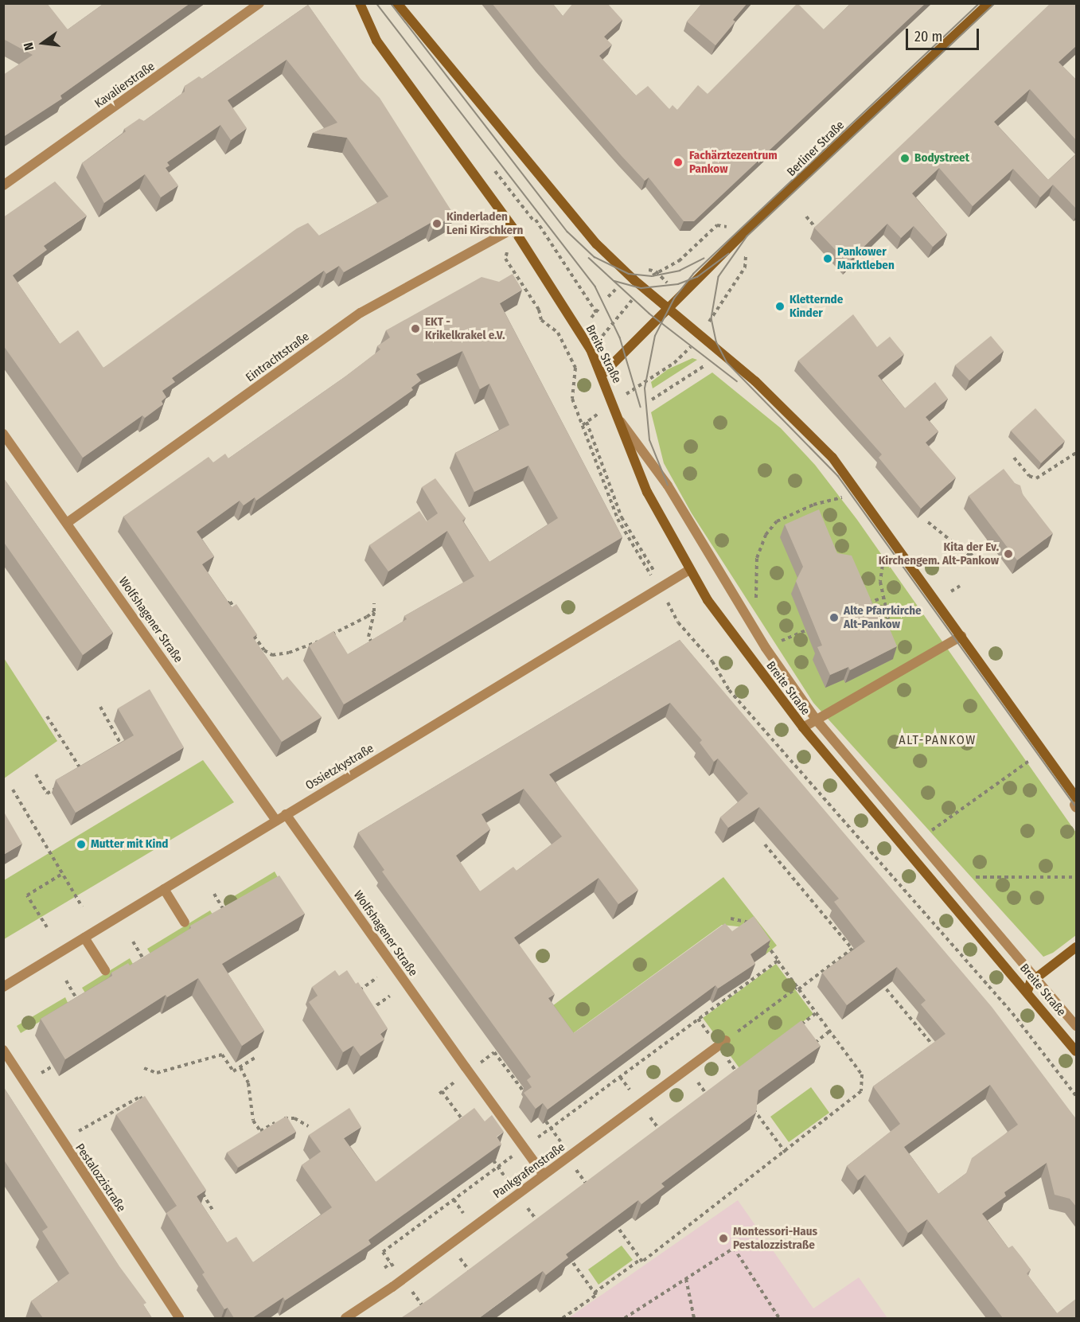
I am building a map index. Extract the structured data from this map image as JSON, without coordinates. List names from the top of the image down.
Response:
{
  "streets": {
    "main road": ["Berliner Straße", "Breite Straße"],
    "street": [
      "Kavalierstraße",
      "Eintrachtstraße",
      "Wolfshagener Straße",
      "Ossietzkystraße",
      "Pankgrafenstraße",
      "Pestalozzistraße"
    ]
  },
  "crossings": [
    ["Berliner Straße", "Breite Straße"],
    ["Breite Straße", "Eintrachtstraße"],
    ["Breite Straße", "Ossietzkystraße"],
    ["Eintrachtstraße", "Wolfshagener Straße"],
    ["Wolfshagener Straße", "Ossietzkystraße"],
    ["Wolfshagener Straße", "Pankgrafenstraße"]
  ],
  "districts": ["ALT-PANKOW"],
  "places": [
    "Bodystreet",
    "Fachärztezentrum Pankow",
    "Kinderladen Leni Kirschkern",
    "Pankower Marktleben",
    "Kletternde Kinder",
    "EKT - Krikelkrakel e.V.",
    "Kita der Ev. Kirchengem. Alt-Pankow",
    "Alte Pfarrkirche Alt-Pankow",
    "Mutter mit Kind",
    "Montessori-Haus Pestalozzistraße"
  ],
  "scale_bar": "20 m",
  "north": "left"
}
